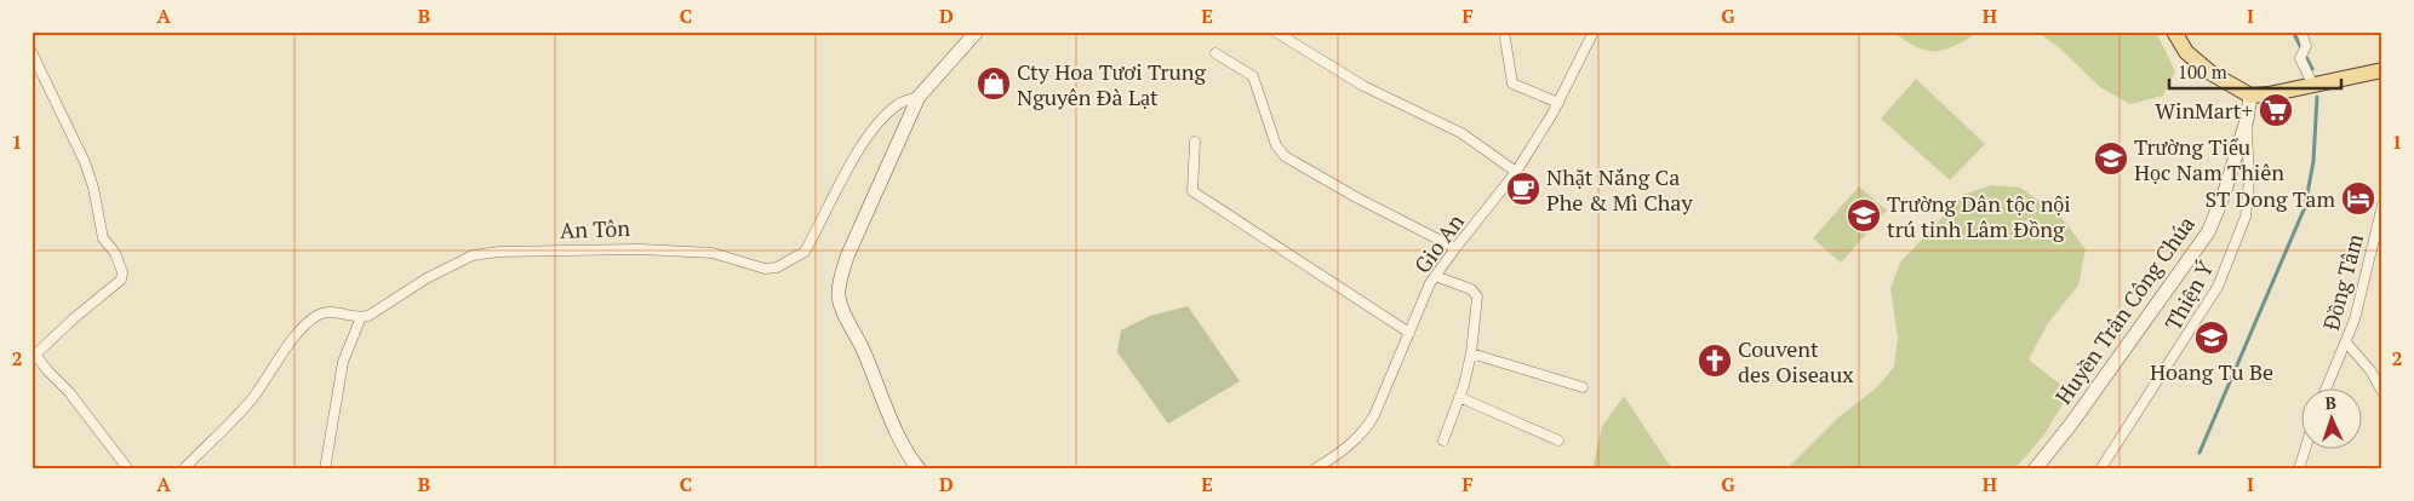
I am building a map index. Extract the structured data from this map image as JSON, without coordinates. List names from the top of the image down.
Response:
{
  "streets": {
    "main road": ["An Tôn", "Huyền Trân Công Chúa"],
    "street": ["Gio An", "Đồng Tâm", "Thiện Ý"]
  },
  "crossings": [
    ["Thiện Ý", "Huyền Trân Công Chúa"]
  ],
  "places": {
    "shop": ["Cty Hoa Tươi Trung Nguyên Đà Lạt"],
    "supermarket": ["WinMart+"],
    "school or university": ["Trường Tiểu Học Nam Thiên", "Trường Dân tộc nội trú tỉnh Lâm Đồng", "Hoang Tu Be"],
    "cafe": ["Nhặt Nắng Ca Phe & Mì Chay"],
    "hotel": ["ST Dong Tam"],
    "church": ["Couvent des Oiseaux"]
  },
  "scale_bar": "100 m",
  "north": "top",
  "grid": {
    "columns": [
      "A",
      "B",
      "C",
      "D",
      "E",
      "F",
      "G",
      "H",
      "I"
    ],
    "rows": ["1", "2"]
  }
}
